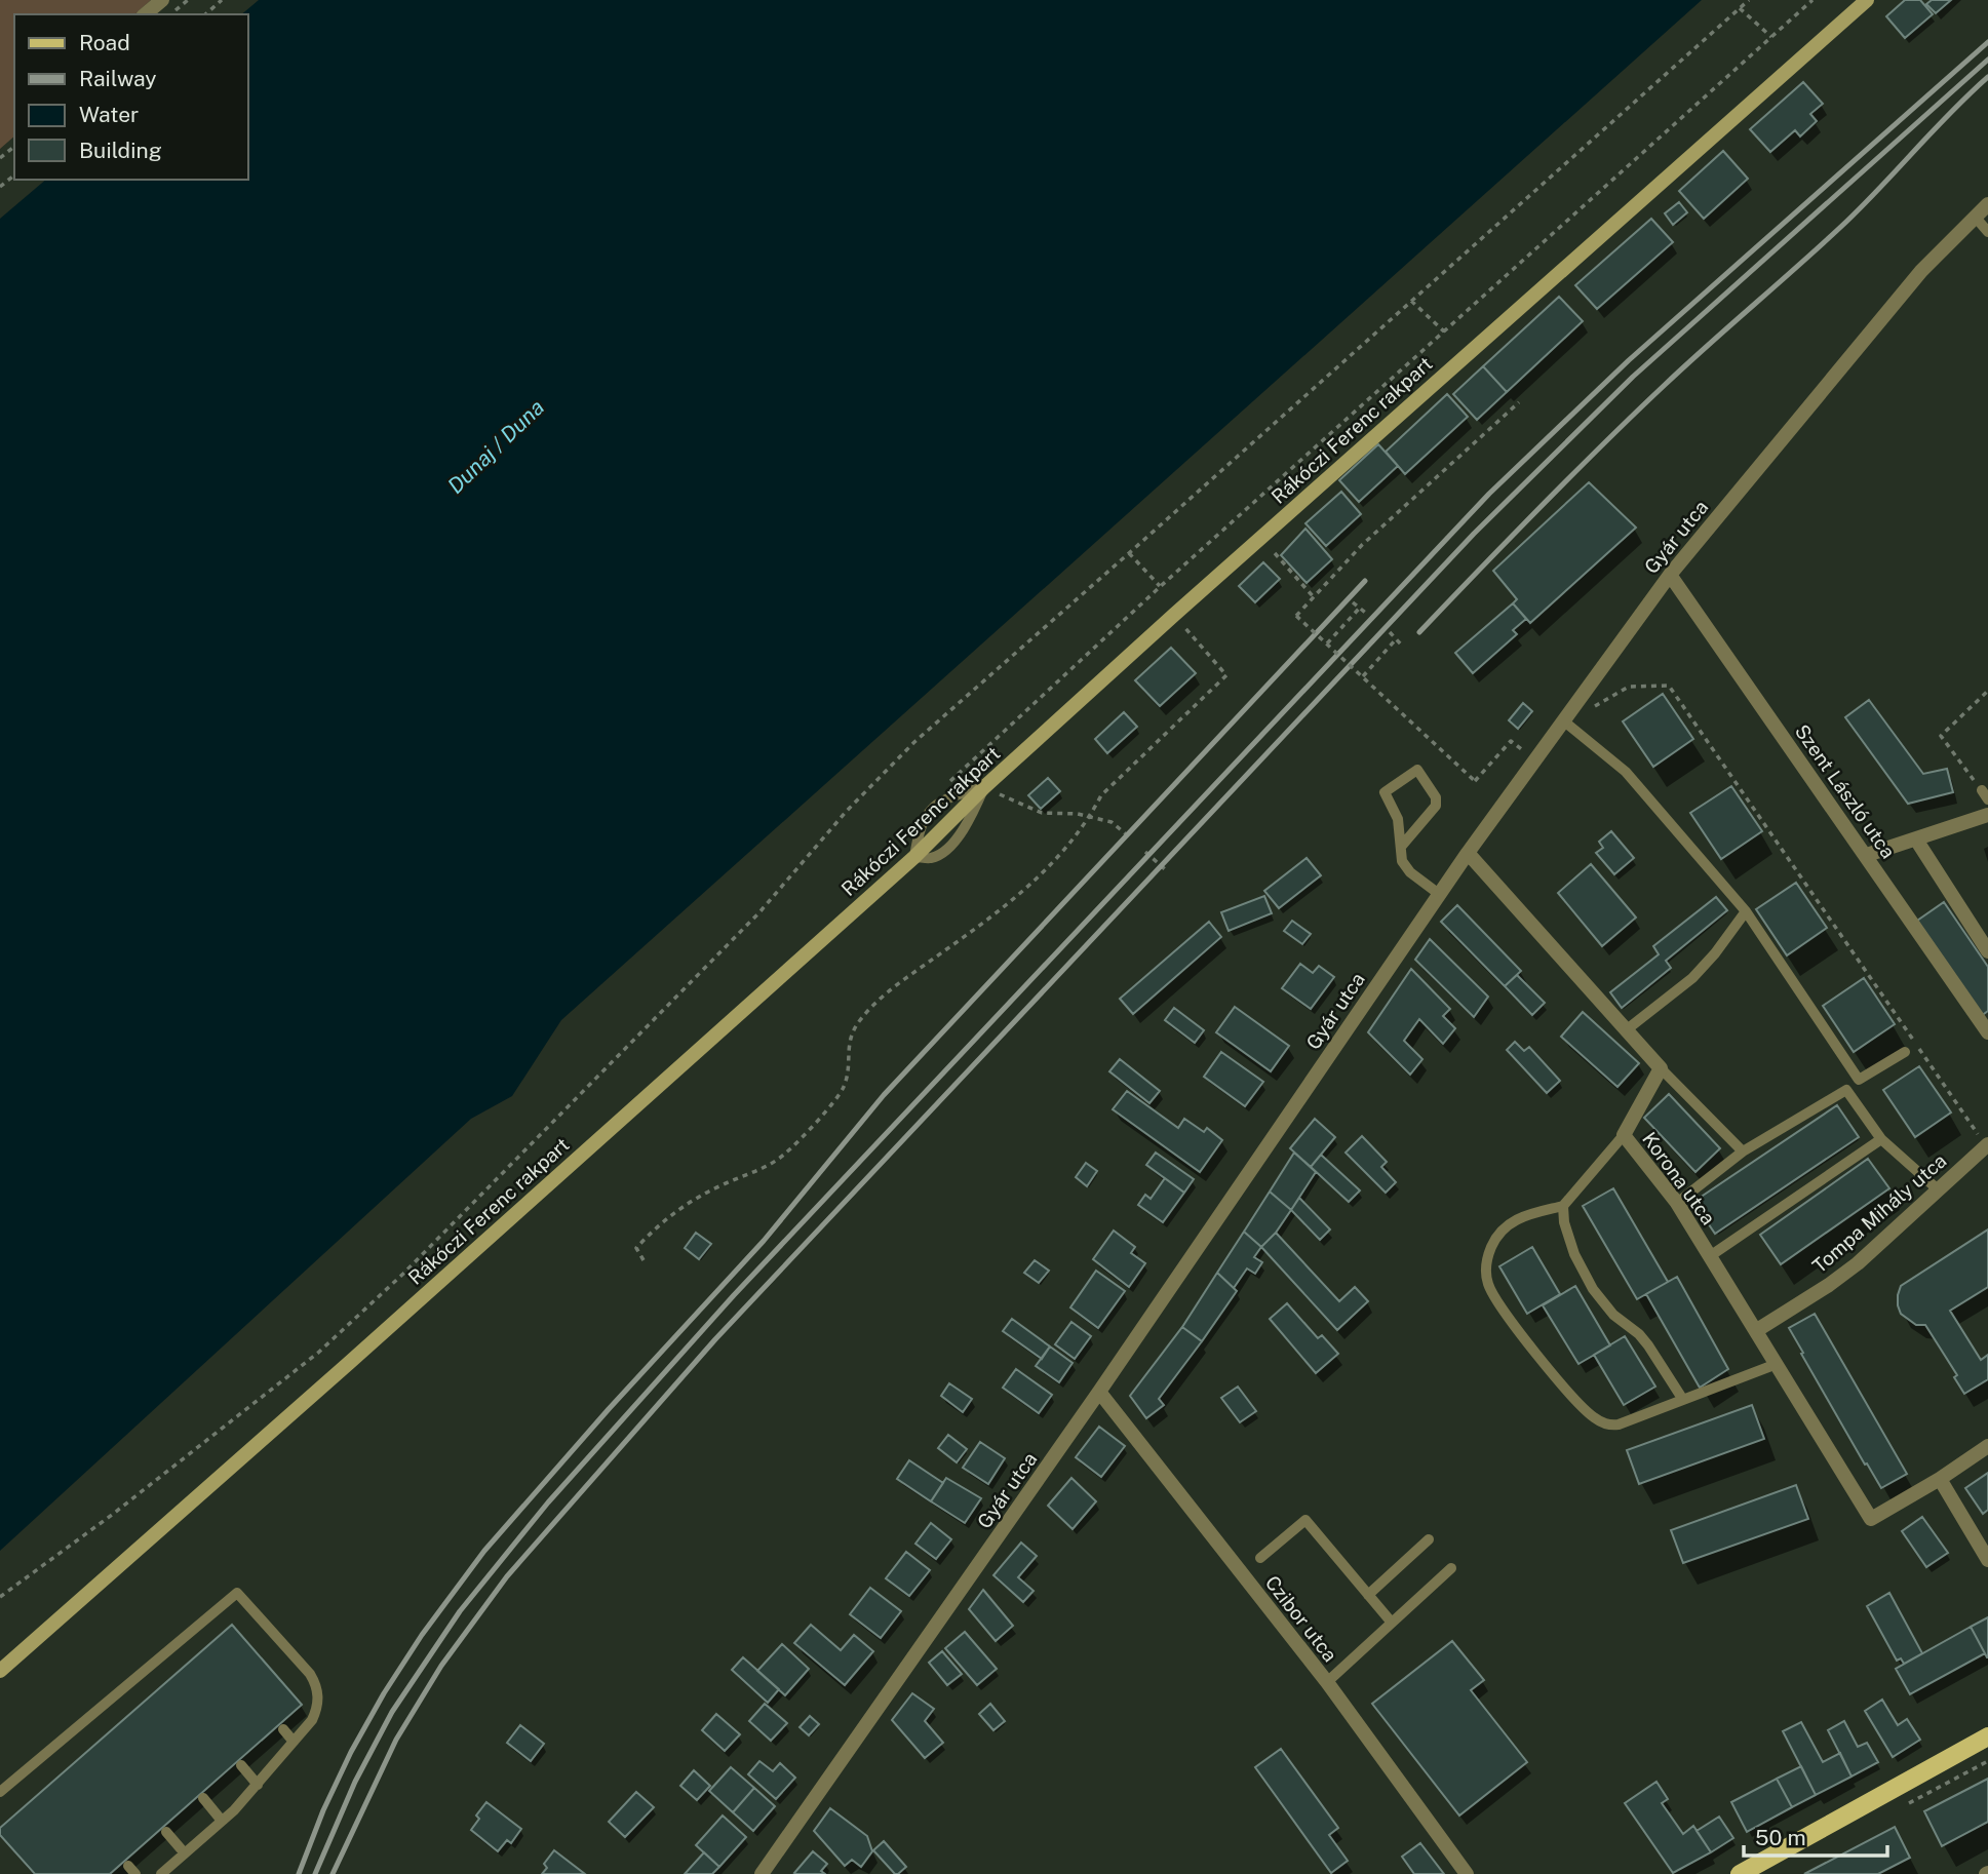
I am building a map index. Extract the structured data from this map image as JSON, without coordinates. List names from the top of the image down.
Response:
{
  "streets": {
    "street": [
      "Rákóczi Ferenc rakpart",
      "Gyár utca",
      "Szent László utca",
      "Korona utca",
      "Tompa Mihály utca",
      "Czibor utca"
    ]
  },
  "crossings": [
    ["Gyár utca", "Szent László utca"],
    ["Gyár utca", "Czibor utca"],
    ["Korona utca", "Tompa Mihály utca"]
  ],
  "water": ["Dunaj / Duna"],
  "legend": [
    "Road",
    "Railway",
    "Water",
    "Building"
  ],
  "scale_bar": "50 m"
}
